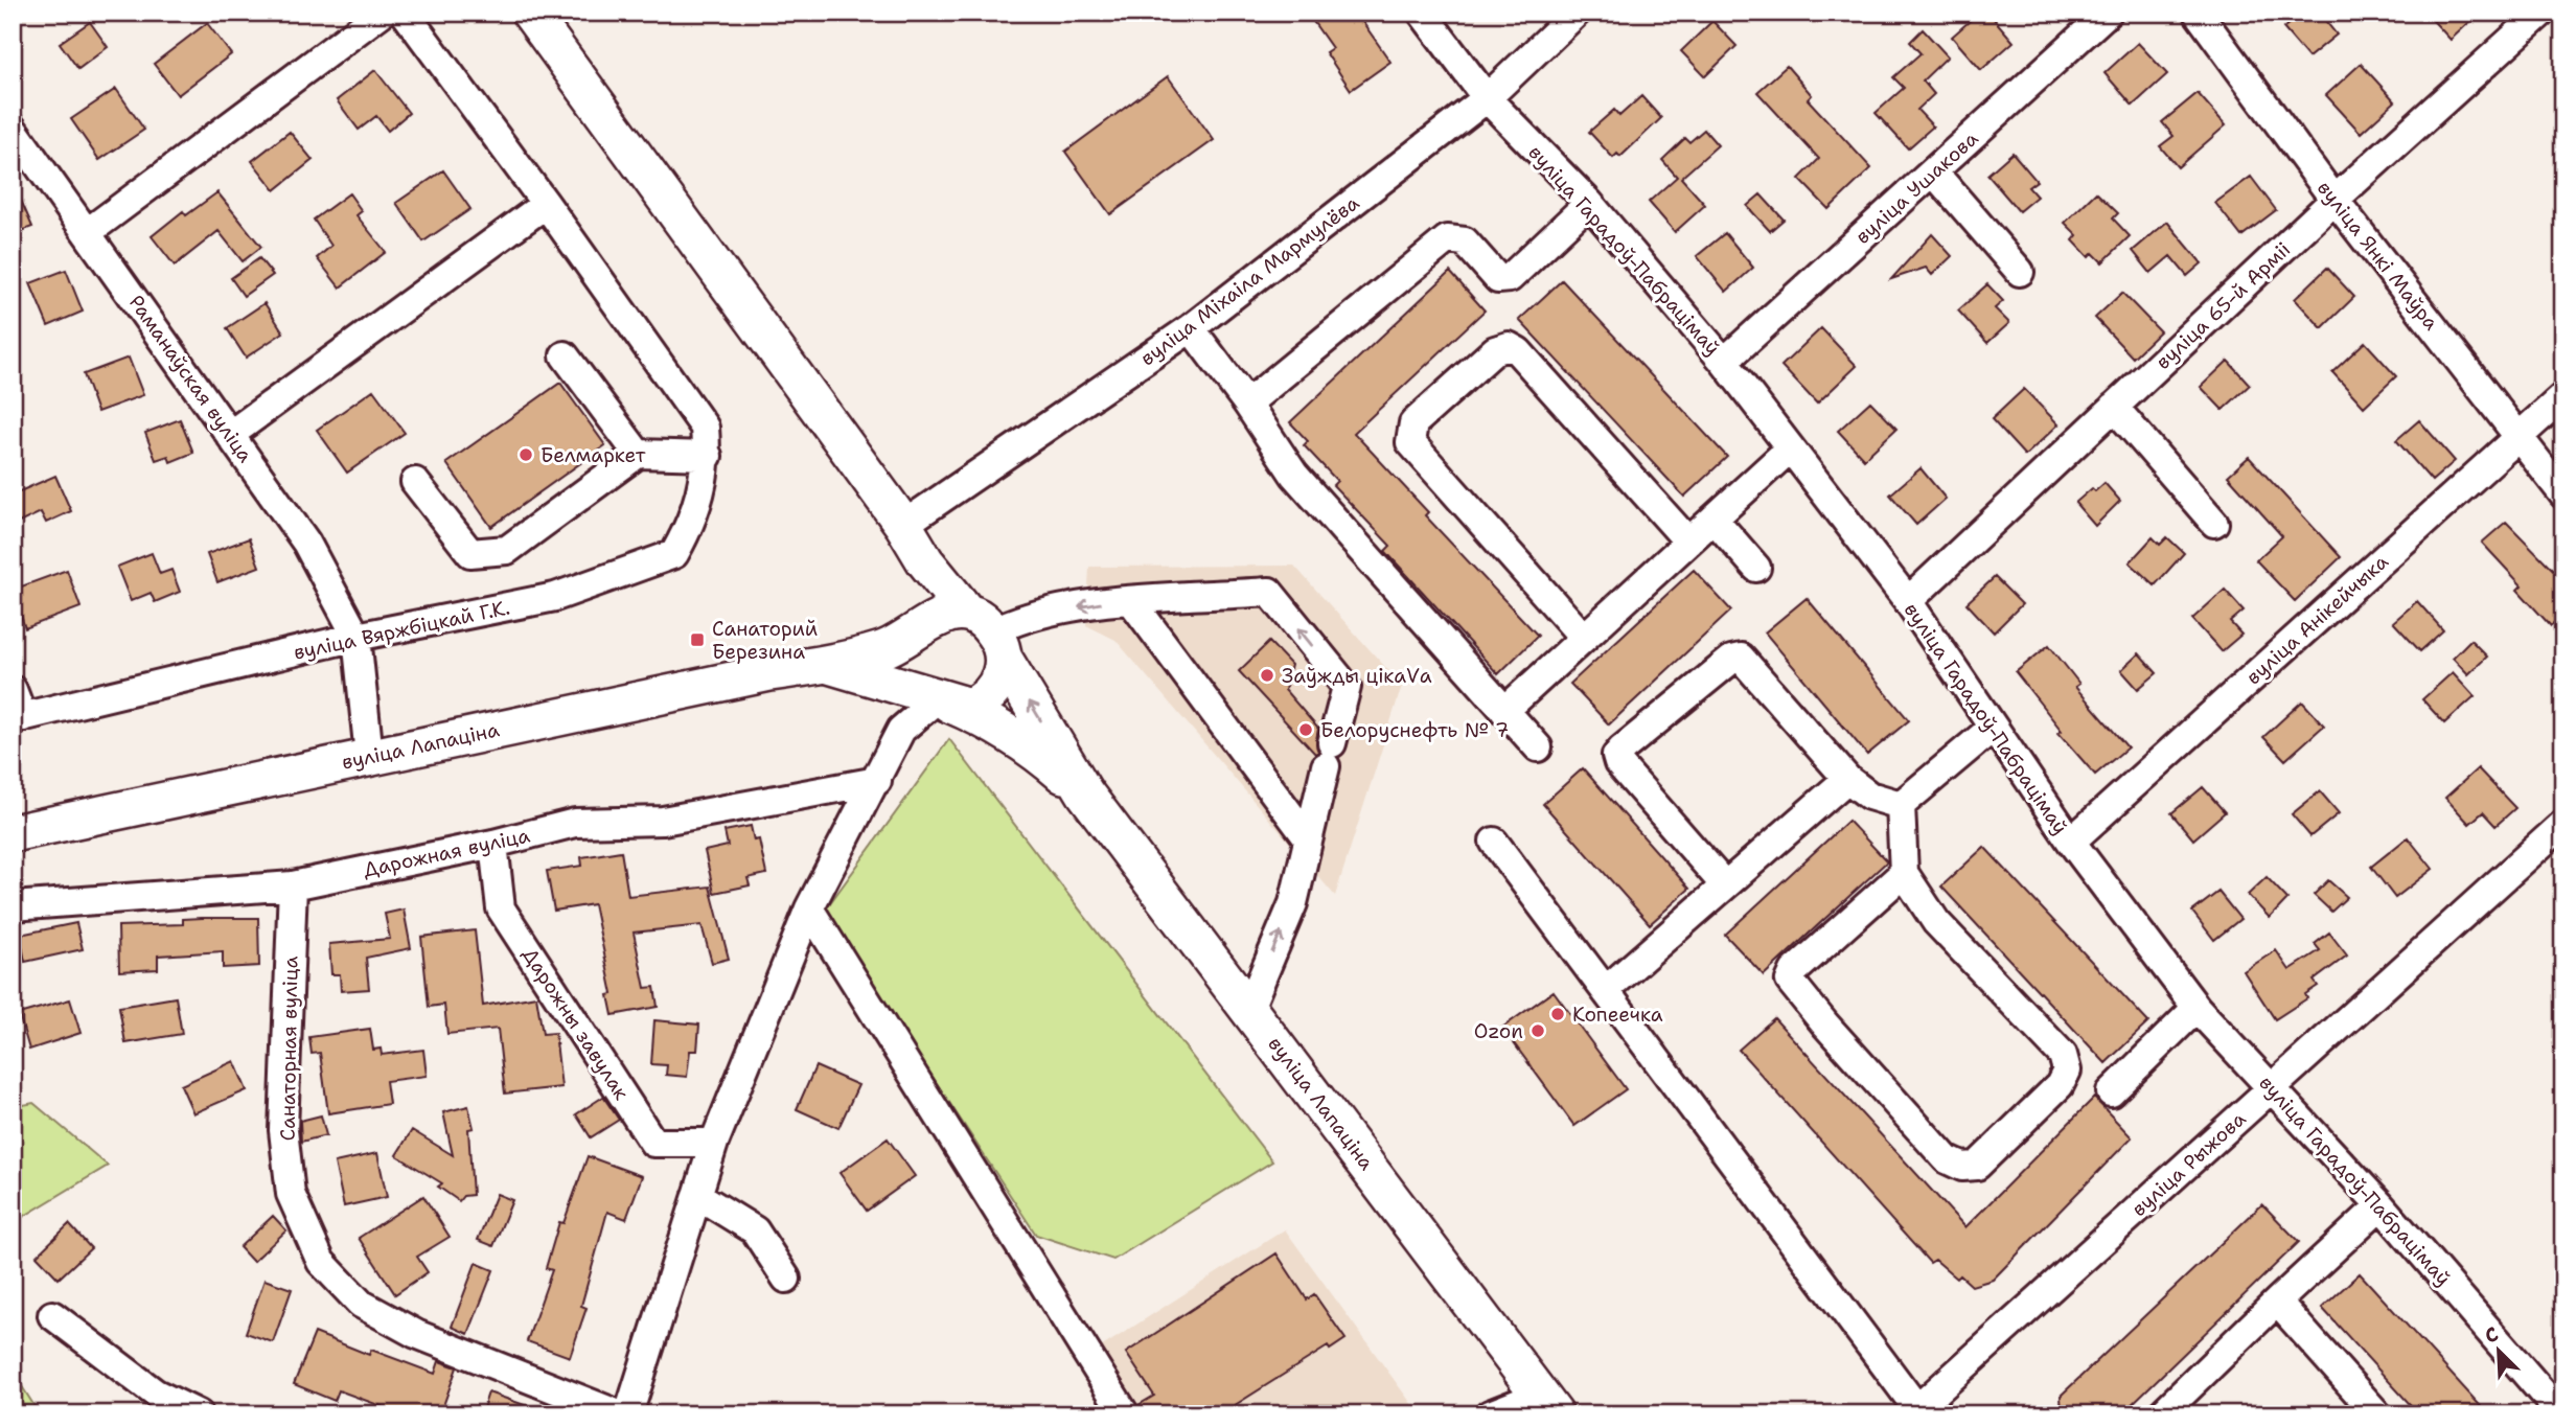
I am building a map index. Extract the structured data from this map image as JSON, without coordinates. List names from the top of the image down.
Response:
{
  "streets": {
    "main road": ["вуліца Лапаціна"],
    "street": [
      "вуліца Ушакова",
      "вуліца Гарадоў-Пабрацімаў",
      "вуліца Янкі Маўра",
      "вуліца Міхаіла Мармулёва",
      "вуліца 65-й Арміі",
      "Раманаўская вуліца",
      "вуліца Анікейчыка",
      "вуліца Вяржбіцкай Г.К.",
      "Дарожная вуліца",
      "Дарожны завулак",
      "Санаторная вуліца",
      "вуліца Рыжова"
    ]
  },
  "crossings": [
    ["вуліца Ушакова", "вуліца Гарадоў-Пабрацімаў"],
    ["вуліца Гарадоў-Пабрацімаў", "вуліца Міхаіла Мармулёва"],
    ["вуліца Гарадоў-Пабрацімаў", "вуліца 65-й Арміі"],
    ["вуліца Гарадоў-Пабрацімаў", "вуліца Анікейчыка"],
    ["вуліца Гарадоў-Пабрацімаў", "вуліца Рыжова"],
    ["вуліца Янкі Маўра", "вуліца 65-й Арміі"],
    ["вуліца Янкі Маўра", "вуліца Анікейчыка"],
    ["Раманаўская вуліца", "вуліца Вяржбіцкай Г.К."],
    ["Дарожная вуліца", "Дарожны завулак"],
    ["Дарожная вуліца", "Санаторная вуліца"]
  ],
  "places": {
    "other": [
      "Белмаркет",
      "Заўжды цікаVа",
      "Белоруснефть № 7",
      "Копеечка",
      "Ozon"
    ],
    "transit": ["Санаторий Березина"]
  },
  "north": "top left"
}
